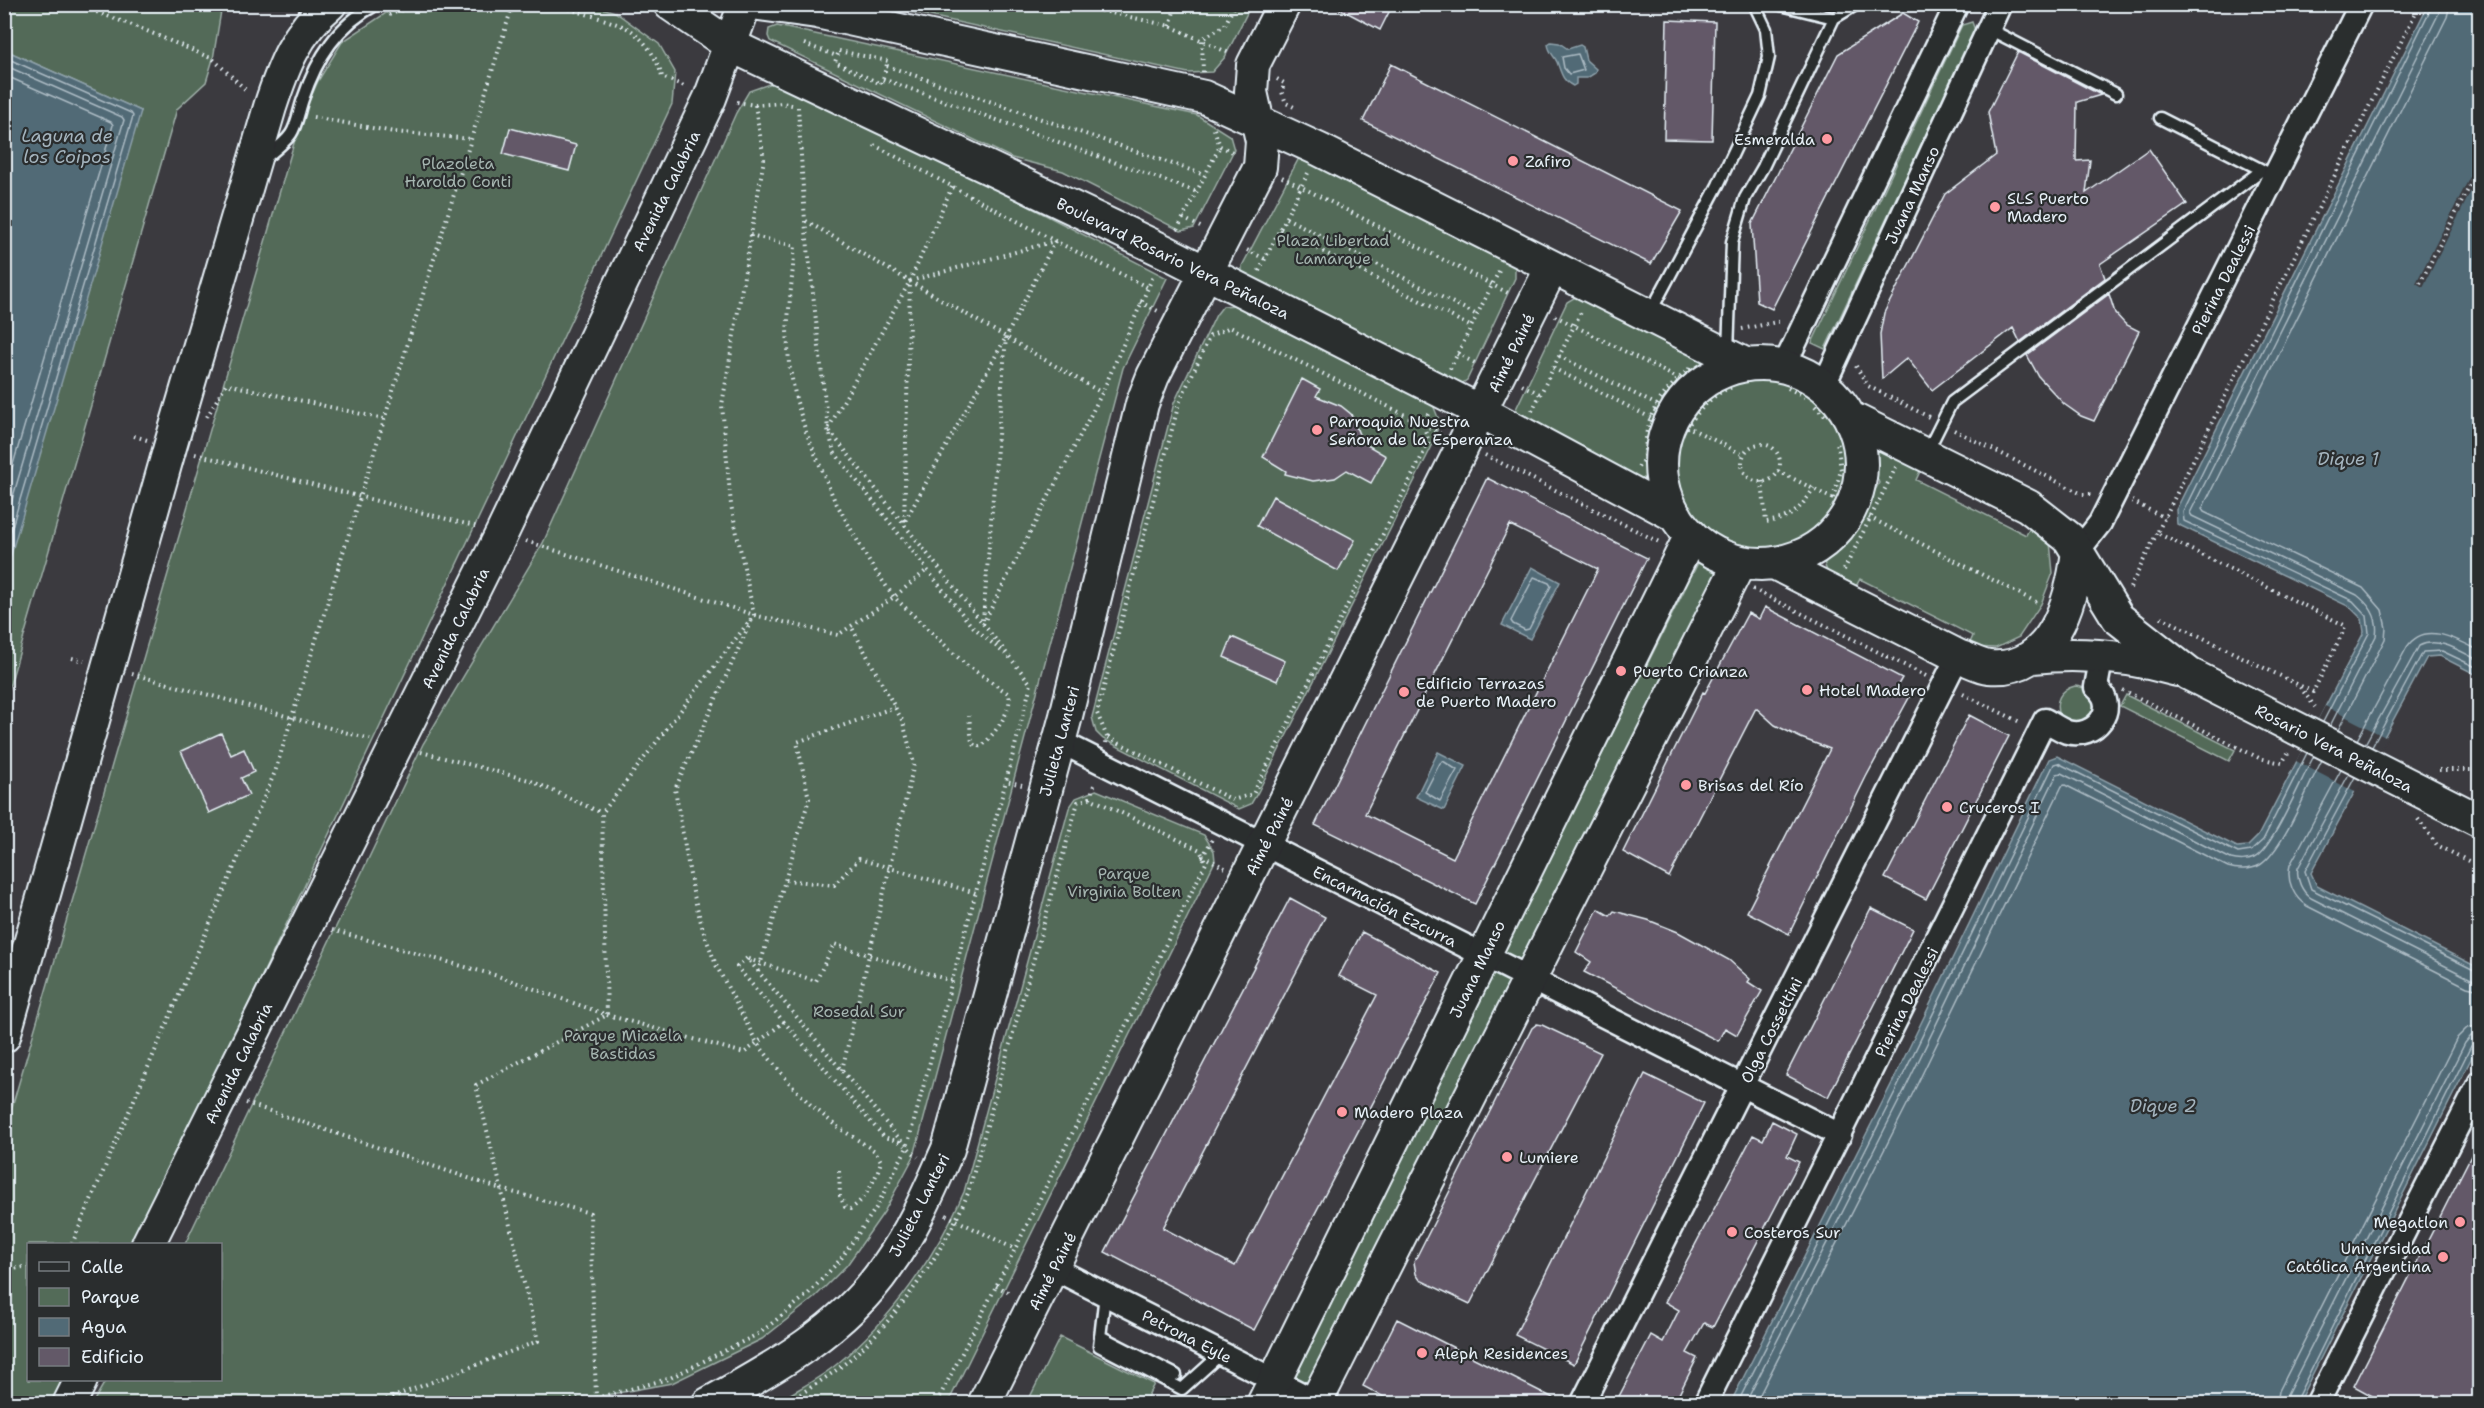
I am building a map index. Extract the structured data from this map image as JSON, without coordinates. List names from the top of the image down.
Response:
{
  "streets": {
    "main road": [
      "Avenida Calabria",
      "Juana Manso",
      "Boulevard Rosario Vera Peñaloza",
      "Aimé Painé",
      "Julieta Lanteri",
      "Rosario Vera Peñaloza"
    ],
    "street": [
      "Pierina Dealessi",
      "Encarnación Ezcurra",
      "Olga Cossettini",
      "Petrona Eyle"
    ]
  },
  "crossings": [
    ["Avenida Calabria", "Boulevard Rosario Vera Peñaloza"],
    ["Juana Manso", "Boulevard Rosario Vera Peñaloza"],
    ["Juana Manso", "Encarnación Ezcurra"],
    ["Juana Manso", "Petrona Eyle"],
    ["Boulevard Rosario Vera Peñaloza", "Aimé Painé"],
    ["Boulevard Rosario Vera Peñaloza", "Julieta Lanteri"],
    ["Pierina Dealessi", "Rosario Vera Peñaloza"],
    ["Pierina Dealessi", "Encarnación Ezcurra"],
    ["Aimé Painé", "Encarnación Ezcurra"],
    ["Aimé Painé", "Petrona Eyle"],
    ["Julieta Lanteri", "Encarnación Ezcurra"],
    ["Encarnación Ezcurra", "Olga Cossettini"]
  ],
  "water": ["Laguna de los Coipos", "Dique 1", "Dique 2"],
  "parks": [
    "Plazoleta Haroldo Conti",
    "Plaza Libertad Lamarque",
    "Parque Virginia Bolten",
    "Rosedal Sur",
    "Parque Micaela Bastidas"
  ],
  "places": [
    "Esmeralda",
    "Zafiro",
    "SLS Puerto Madero",
    "Parroquia Nuestra Señora de la Esperanza",
    "Puerto Crianza",
    "Hotel Madero",
    "Edificio Terrazas de Puerto Madero",
    "Brisas del Río",
    "Cruceros I",
    "Madero Plaza",
    "Lumiere",
    "Megatlon",
    "Costeros Sur",
    "Universidad Católica Argentina",
    "Aleph Residences"
  ],
  "legend": [
    "Calle",
    "Parque",
    "Agua",
    "Edificio"
  ]
}
